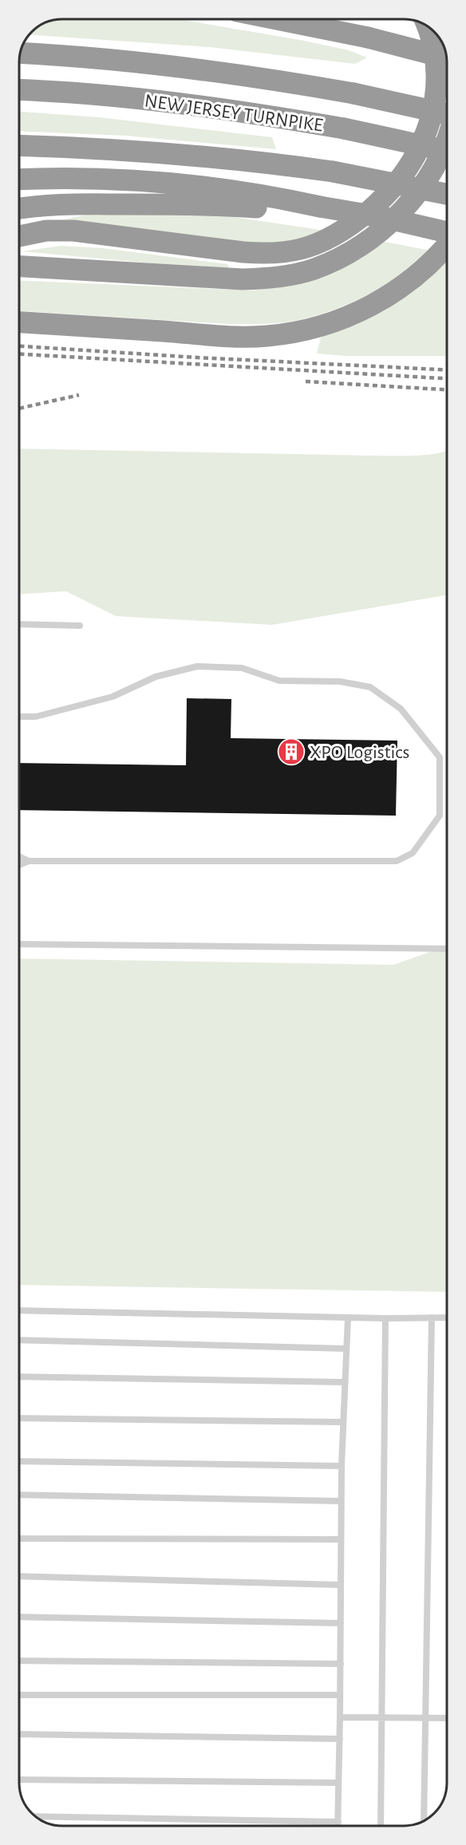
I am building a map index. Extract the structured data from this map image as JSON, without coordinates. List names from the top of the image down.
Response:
{
  "streets": {
    "highway": ["NEW JERSEY TURNPIKE"]
  },
  "places": {
    "building": ["XPO Logistics"]
  }
}
